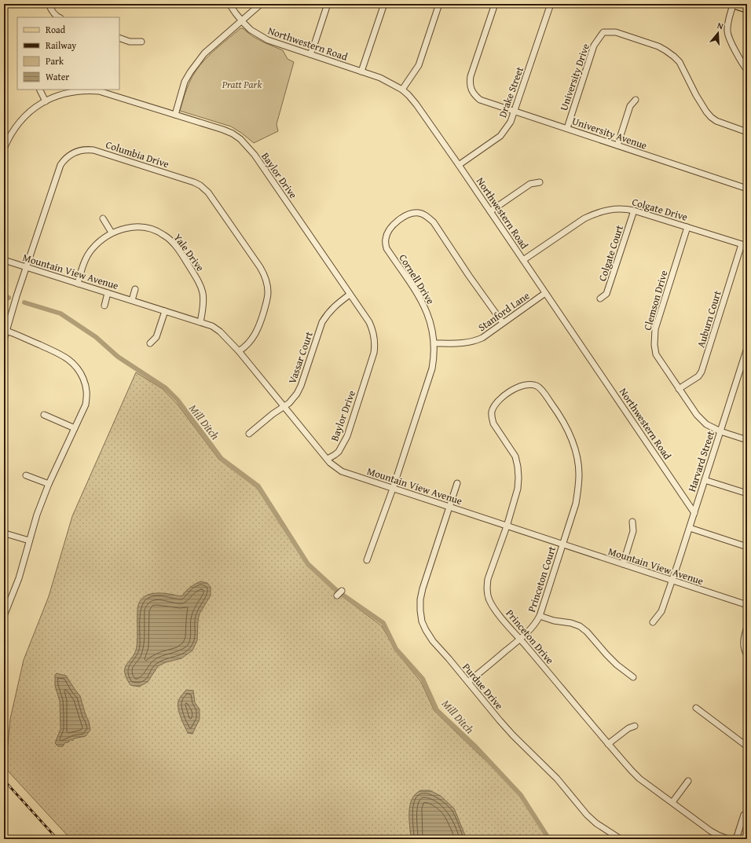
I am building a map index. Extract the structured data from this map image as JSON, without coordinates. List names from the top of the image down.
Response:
{
  "streets": {
    "street": [
      "Northwestern Road",
      "University Drive",
      "Drake Street",
      "University Avenue",
      "Columbia Drive",
      "Baylor Drive",
      "Colgate Drive",
      "Yale Drive",
      "Colgate Court",
      "Mountain View Avenue",
      "Cornell Drive",
      "Clemson Drive",
      "Stanford Lane",
      "Auburn Court",
      "Vassar Court",
      "Harvard Street",
      "Princeton Court",
      "Princeton Drive",
      "Purdue Drive"
    ]
  },
  "crossings": [
    ["Northwestern Road", "Drake Street"],
    ["Northwestern Road", "Colgate Drive"],
    ["Northwestern Road", "Stanford Lane"],
    ["Northwestern Road", "Harvard Street"],
    ["University Drive", "University Avenue"],
    ["Drake Street", "University Avenue"],
    ["Columbia Drive", "Mountain View Avenue"],
    ["Baylor Drive", "Mountain View Avenue"],
    ["Baylor Drive", "Vassar Court"],
    ["Colgate Drive", "Colgate Court"],
    ["Colgate Drive", "Clemson Drive"],
    ["Colgate Drive", "Auburn Court"],
    ["Yale Drive", "Mountain View Avenue"],
    ["Mountain View Avenue", "Cornell Drive"],
    ["Mountain View Avenue", "Vassar Court"],
    ["Mountain View Avenue", "Harvard Street"],
    ["Mountain View Avenue", "Princeton Court"],
    ["Mountain View Avenue", "Princeton Drive"],
    ["Mountain View Avenue", "Purdue Drive"],
    ["Cornell Drive", "Stanford Lane"],
    ["Clemson Drive", "Auburn Court"],
    ["Clemson Drive", "Harvard Street"],
    ["Princeton Court", "Princeton Drive"],
    ["Princeton Court", "Purdue Drive"]
  ],
  "water": ["Mill Ditch"],
  "parks": ["Pratt Park"],
  "legend": [
    "Road",
    "Railway",
    "Park",
    "Water"
  ],
  "north": "top"
}
